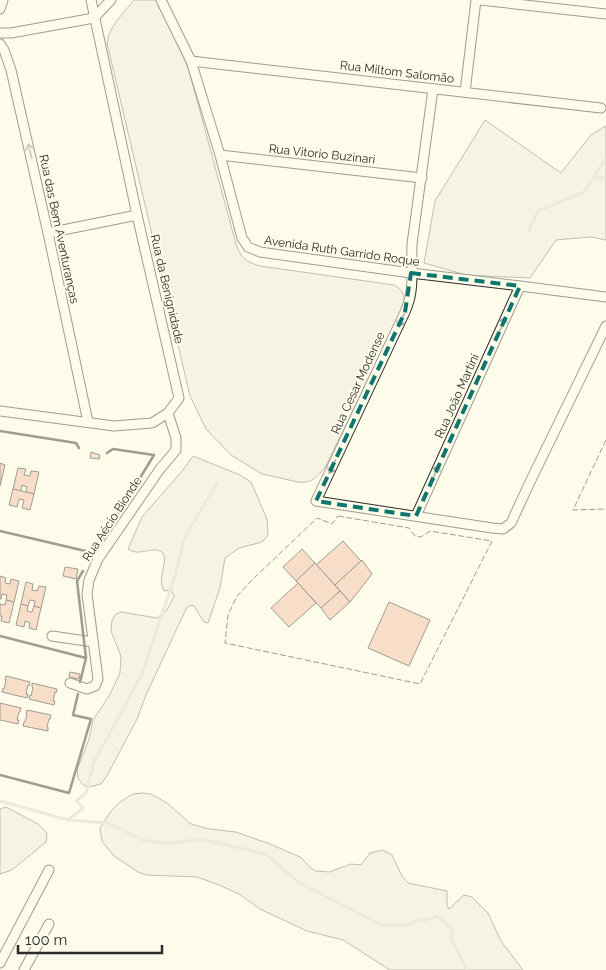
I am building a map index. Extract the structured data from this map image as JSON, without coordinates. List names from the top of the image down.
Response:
{
  "streets": {
    "street": [
      "Rua Miltom Salomão",
      "Rua Vitorio Buzinari",
      "Rua das Bem Aventuranças",
      "Avenida Ruth Garrido Roque",
      "Rua da Benignidade",
      "Rua Cesar Modense",
      "Rua João Martini",
      "Rua Aécio Bionde"
    ]
  },
  "crossings": [
    ["Rua Miltom Salomão", "Avenida Ruth Garrido Roque"],
    ["Rua Miltom Salomão", "Rua Cesar Modense"],
    ["Rua Vitorio Buzinari", "Avenida Ruth Garrido Roque"],
    ["Rua Vitorio Buzinari", "Rua Cesar Modense"],
    ["Avenida Ruth Garrido Roque", "Rua Cesar Modense"],
    ["Avenida Ruth Garrido Roque", "Rua João Martini"],
    ["Rua da Benignidade", "Rua Aécio Bionde"],
    ["Rua Cesar Modense", "Rua João Martini"]
  ],
  "one_way": ["Rua das Bem Aventuranças", "Rua João Martini"],
  "scale_bar": "100 m"
}
